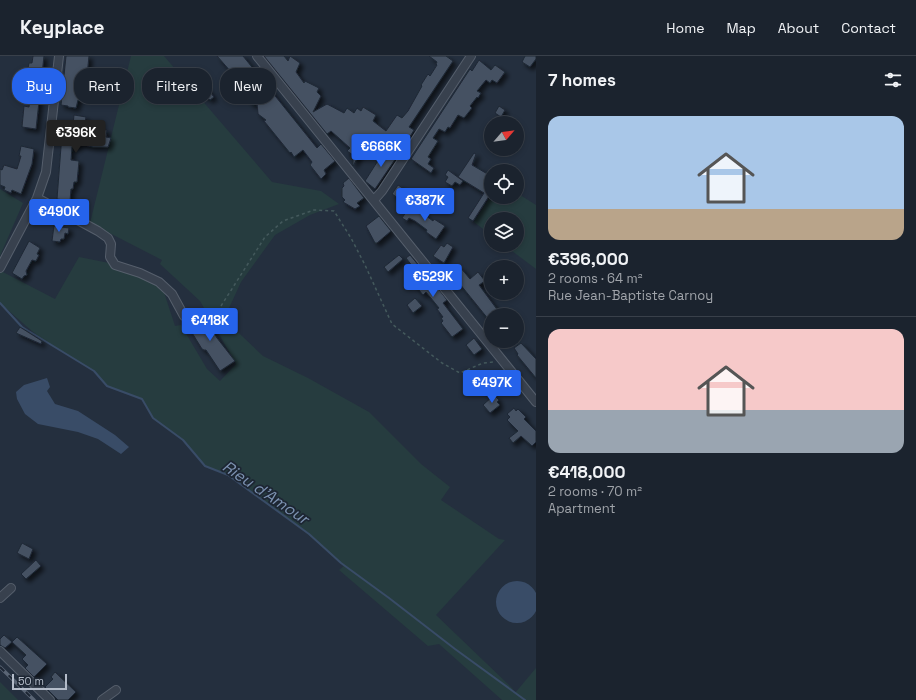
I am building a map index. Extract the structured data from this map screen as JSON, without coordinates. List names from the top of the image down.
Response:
{
  "water": ["Rieu d'Amour"],
  "scale_bar": "50 m",
  "north": "top right",
  "page": {
    "header": "Keyplace",
    "nav": [
      "Home",
      "Map",
      "About",
      "Contact"
    ],
    "heading": "7 homes",
    "chip": [
      "Buy",
      "Rent",
      "Filters",
      "New"
    ],
    "list": [
      {
        "name": "€396,000",
        "note": "2 rooms · 64 m² · Rue Jean-Baptiste Carnoy"
      },
      {
        "name": "€418,000",
        "note": "2 rooms · 70 m² · Apartment"
      }
    ],
    "map_buttons": ["+", "−"],
    "price": [
      "€396K",
      "€666K",
      "€387K",
      "€490K",
      "€529K",
      "€418K",
      "€497K"
    ],
    "scale": "50 m"
  }
}
